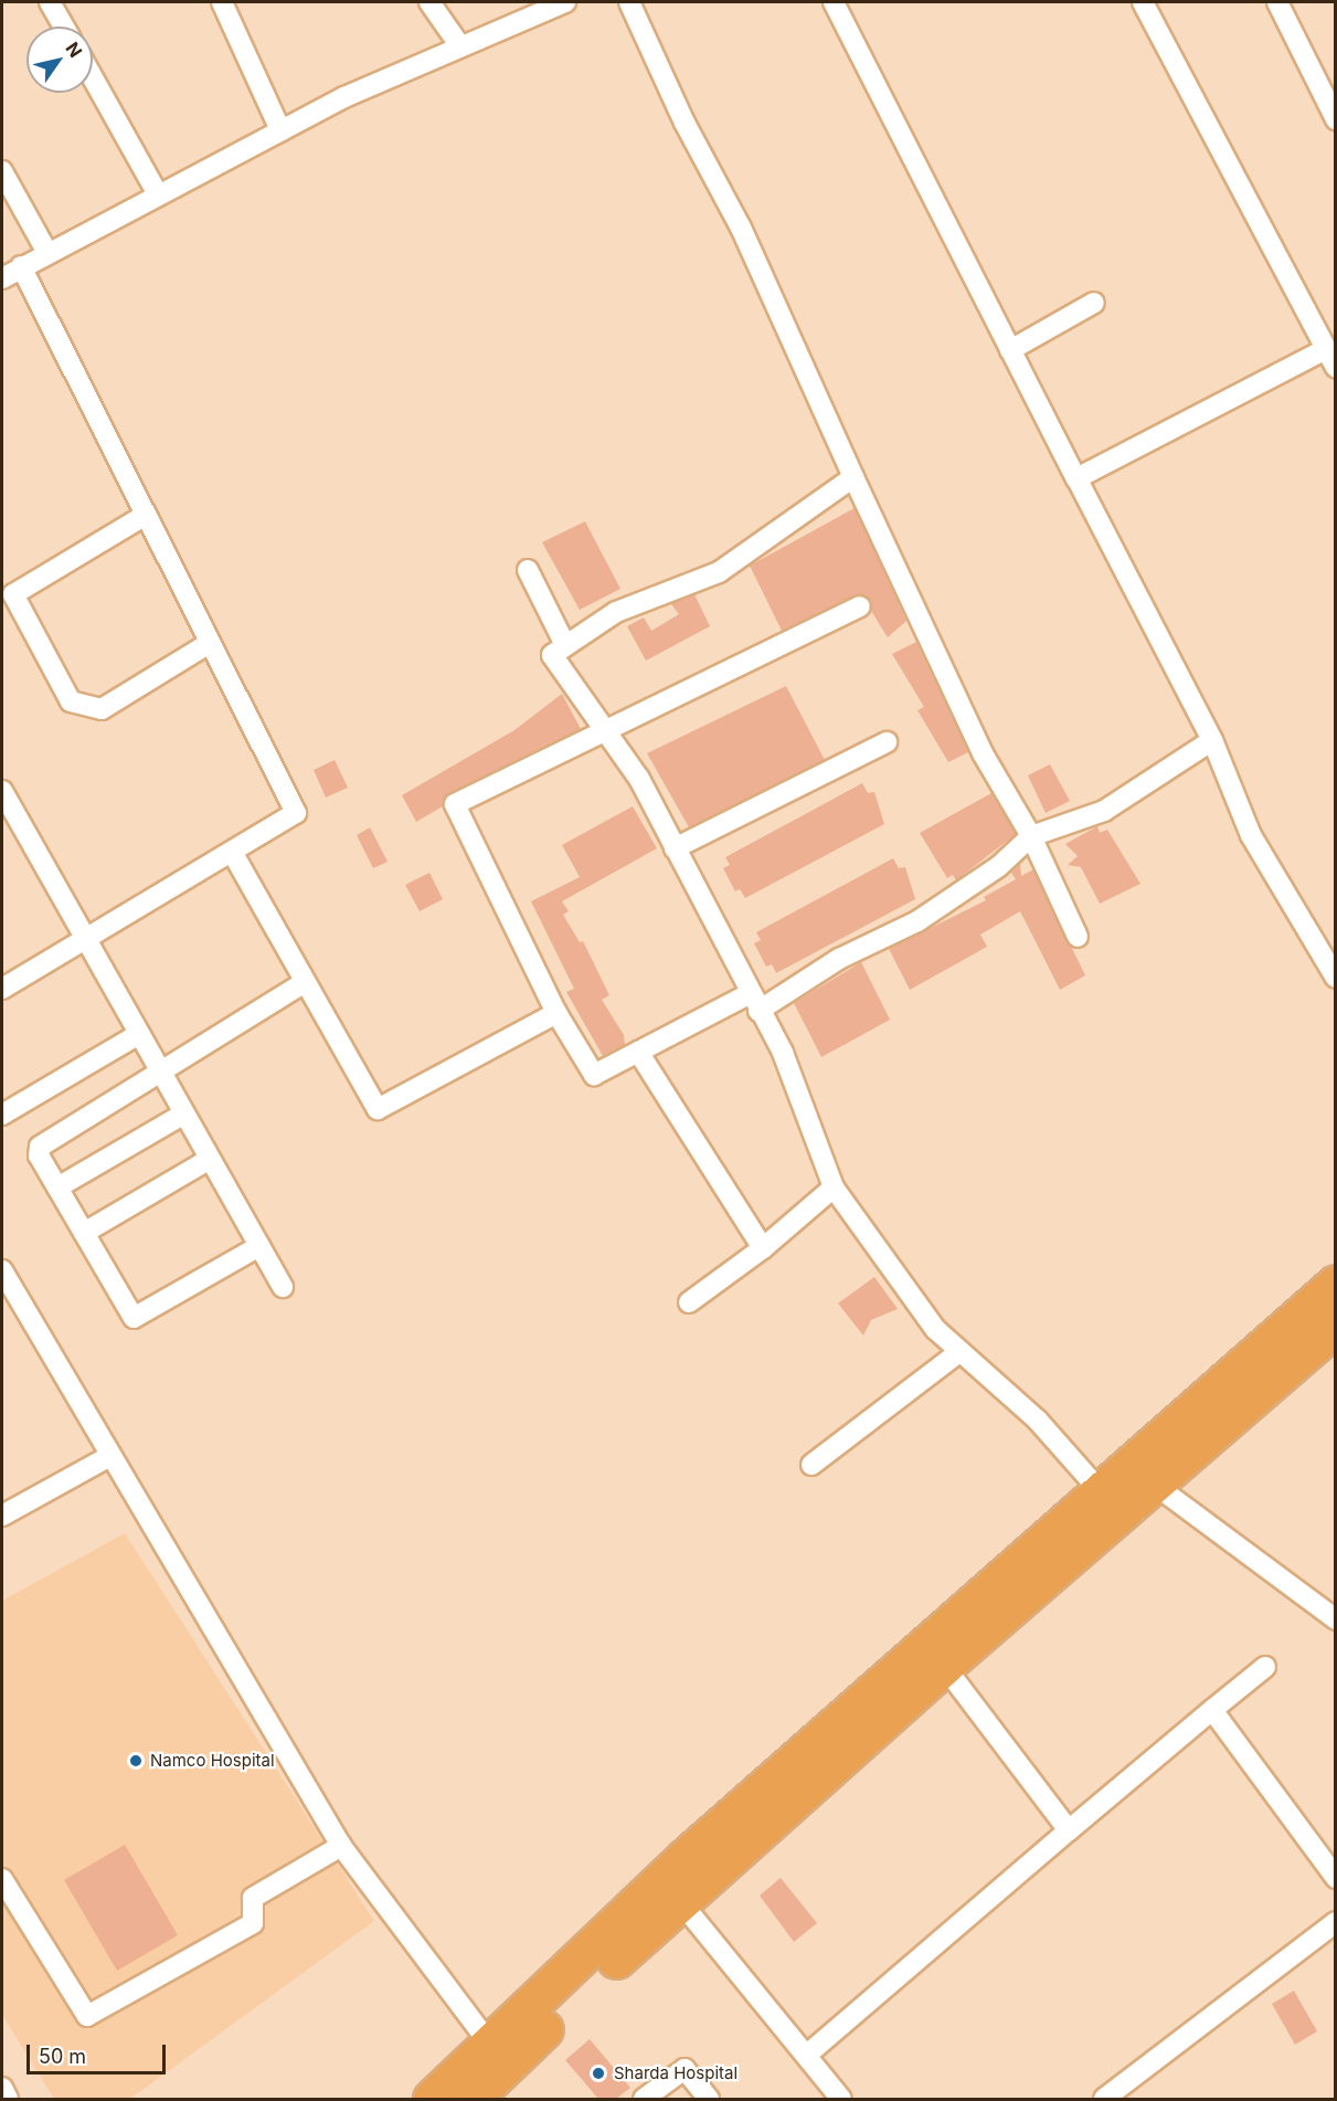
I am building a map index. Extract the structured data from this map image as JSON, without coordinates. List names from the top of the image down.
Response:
{
  "places": ["Namco Hospital", "Sharda Hospital"],
  "scale_bar": "50 m",
  "north": "top right"
}
